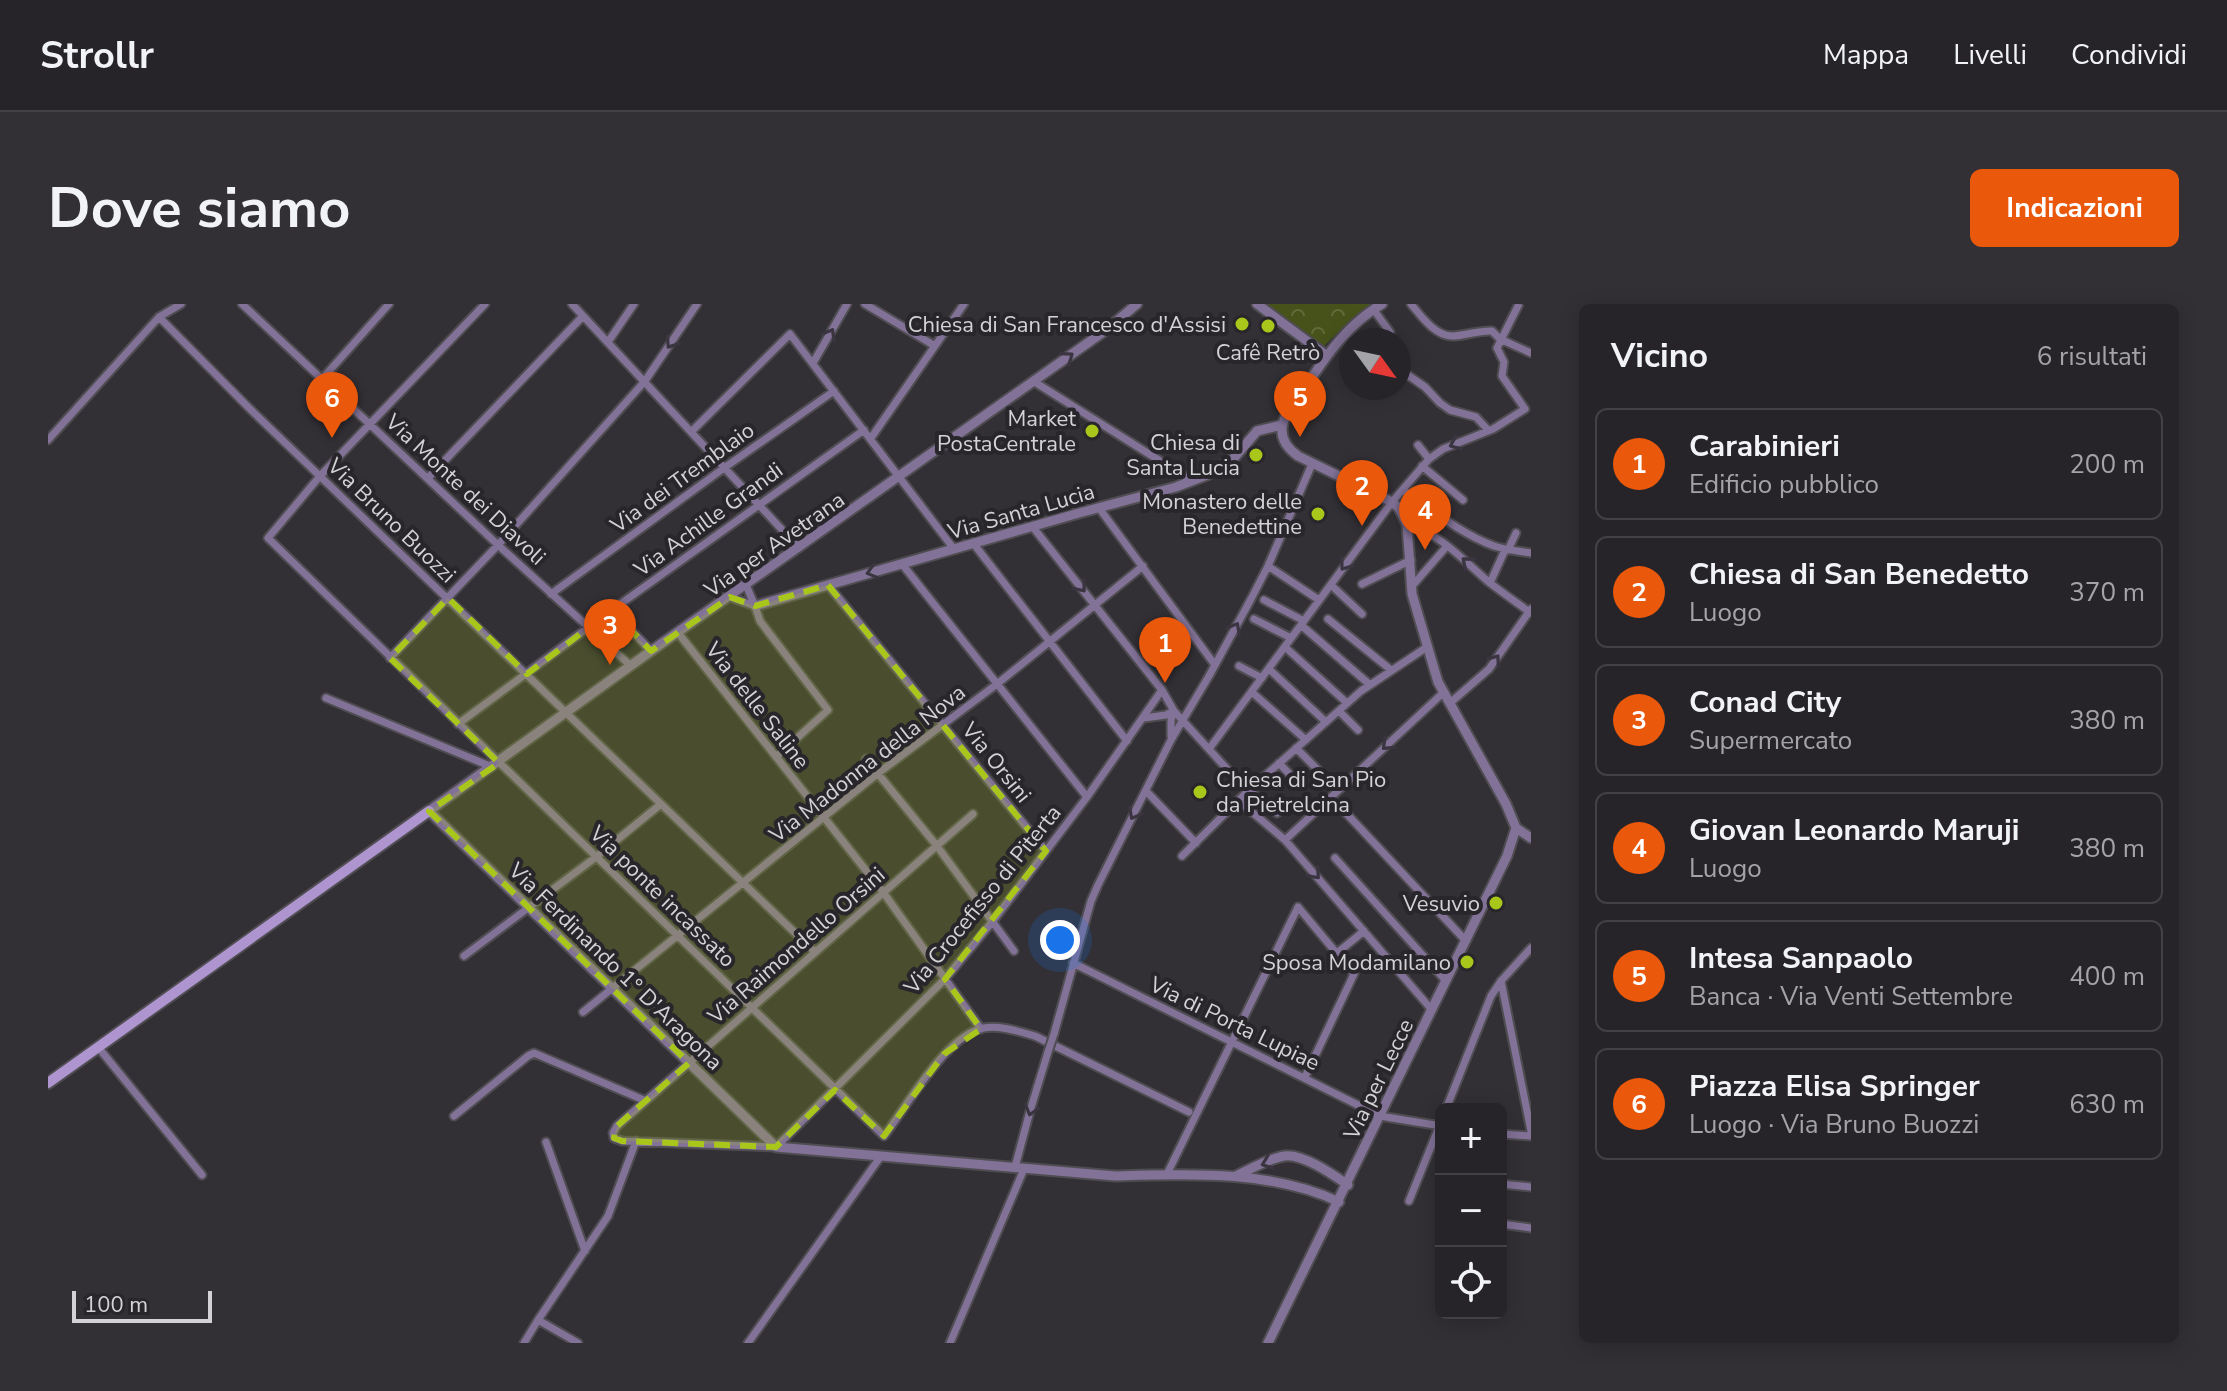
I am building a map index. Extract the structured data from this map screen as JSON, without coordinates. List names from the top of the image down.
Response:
{
  "streets": {
    "street": [
      "Via dei Tremblaio",
      "Via Monte dei Diavoli",
      "Via Santa Lucia",
      "Via Achille Grandi",
      "Via Bruno Buozzi",
      "Via per Avetrana",
      "Via delle Saline",
      "Via Orsini",
      "Via Madonna della Nova",
      "Via ponte incassato",
      "Via Crocefisso di Piterta",
      "Via Raimondello Orsini",
      "Via Ferdinando 1° D'Aragona",
      "Via di Porta Lupiae",
      "Via per Lecce"
    ]
  },
  "crossings": [
    ["Via dei Tremblaio", "Via Monte dei Diavoli"],
    ["Via Monte dei Diavoli", "Via Achille Grandi"],
    ["Via Monte dei Diavoli", "Via per Avetrana"],
    ["Via Santa Lucia", "Via Orsini"],
    ["Via Achille Grandi", "Via Bruno Buozzi"],
    ["Via Achille Grandi", "Via ponte incassato"],
    ["Via Bruno Buozzi", "Via per Avetrana"],
    ["Via Bruno Buozzi", "Via Madonna della Nova"],
    ["Via Bruno Buozzi", "Via ponte incassato"],
    ["Via Bruno Buozzi", "Via Raimondello Orsini"],
    ["Via per Avetrana", "Via delle Saline"],
    ["Via per Avetrana", "Via ponte incassato"],
    ["Via per Avetrana", "Via Ferdinando 1° D'Aragona"],
    ["Via delle Saline", "Via Madonna della Nova"],
    ["Via delle Saline", "Via ponte incassato"],
    ["Via delle Saline", "Via Crocefisso di Piterta"],
    ["Via delle Saline", "Via Raimondello Orsini"],
    ["Via Orsini", "Via Madonna della Nova"],
    ["Via Orsini", "Via Crocefisso di Piterta"],
    ["Via Madonna della Nova", "Via ponte incassato"],
    ["Via Madonna della Nova", "Via Ferdinando 1° D'Aragona"],
    ["Via ponte incassato", "Via Crocefisso di Piterta"],
    ["Via ponte incassato", "Via Raimondello Orsini"],
    ["Via Crocefisso di Piterta", "Via Ferdinando 1° D'Aragona"],
    ["Via Raimondello Orsini", "Via Ferdinando 1° D'Aragona"],
    ["Via di Porta Lupiae", "Via per Lecce"]
  ],
  "places": [
    "Chiesa di San Francesco d'Assisi",
    "Cafê Retrò",
    "Market PostaCentrale",
    "Chiesa di Santa Lucia",
    "Monastero delle Benedettine",
    "Chiesa di San Pio da Pietrelcina",
    "Vesuvio",
    "Sposa Modamilano"
  ],
  "scale_bar": "100 m",
  "north": "bottom right",
  "page": {
    "header": "Strollr",
    "nav": ["Mappa", "Livelli", "Condividi"],
    "buttons": "Indicazioni",
    "title": "Dove siamo",
    "heading": ["Vicino", "6 risultati"],
    "pins": [
      "5",
      "6",
      "2",
      "4",
      "3",
      "1"
    ],
    "list": [
      {
        "mark": "1",
        "name": "Carabinieri",
        "note": "Edificio pubblico",
        "value": "200 m"
      },
      {
        "mark": "2",
        "name": "Chiesa di San Benedetto",
        "note": "Luogo",
        "value": "370 m"
      },
      {
        "mark": "3",
        "name": "Conad City",
        "note": "Supermercato",
        "value": "380 m"
      },
      {
        "mark": "4",
        "name": "Giovan Leonardo Maruji",
        "note": "Luogo",
        "value": "380 m"
      },
      {
        "mark": "5",
        "name": "Intesa Sanpaolo",
        "note": "Banca · Via Venti Settembre",
        "value": "400 m"
      },
      {
        "mark": "6",
        "name": "Piazza Elisa Springer",
        "note": "Luogo · Via Bruno Buozzi",
        "value": "630 m"
      }
    ],
    "map_buttons": ["+", "−"],
    "scale": "100 m"
  }
}
